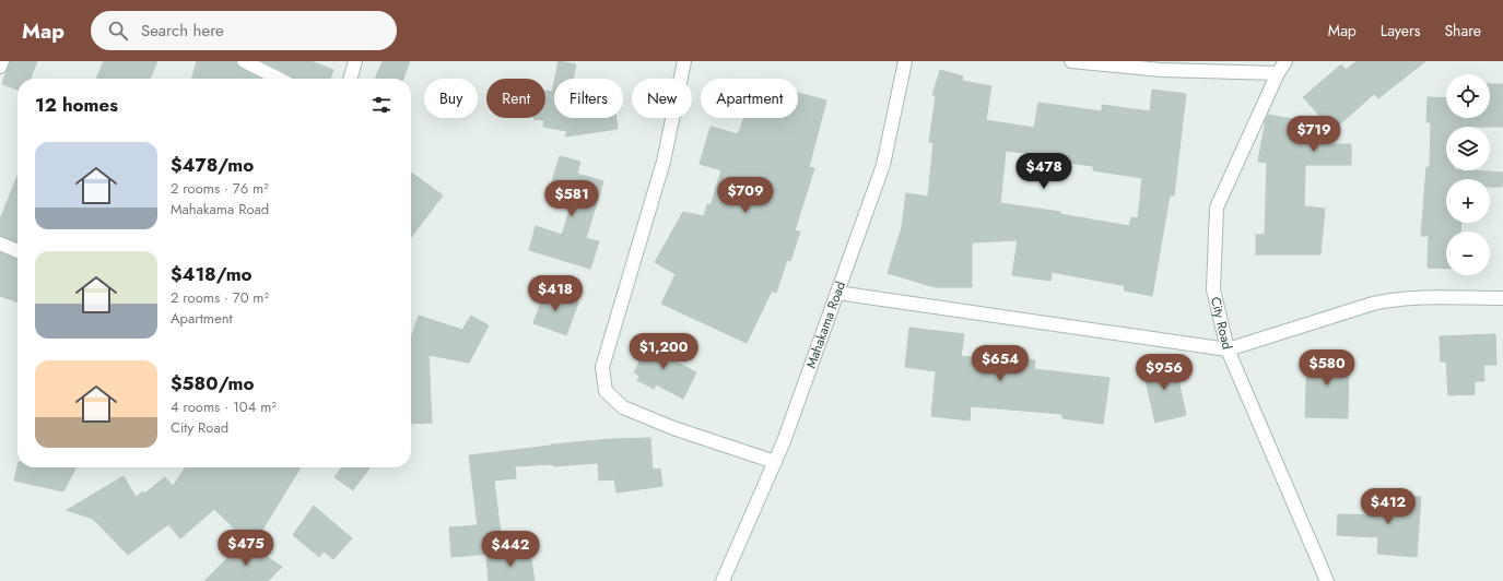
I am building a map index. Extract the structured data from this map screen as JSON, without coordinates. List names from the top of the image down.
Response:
{
  "streets": {
    "street": ["City Road", "Mahakama Road"]
  },
  "page": {
    "header": "Map",
    "search": "Search here",
    "nav": ["Map", "Layers", "Share"],
    "map_buttons": ["+", "−"],
    "chip": [
      "Buy",
      "Rent",
      "Filters",
      "New",
      "Apartment"
    ],
    "heading": "12 homes",
    "price": [
      "$719",
      "$478",
      "$709",
      "$581",
      "$418",
      "$1,200",
      "$654",
      "$580",
      "$956",
      "$412",
      "$475",
      "$442"
    ],
    "list": [
      {
        "name": "$478/mo",
        "note": "2 rooms · 76 m² · Mahakama Road"
      },
      {
        "name": "$418/mo",
        "note": "2 rooms · 70 m² · Apartment"
      },
      {
        "name": "$580/mo",
        "note": "4 rooms · 104 m² · City Road"
      }
    ]
  }
}
